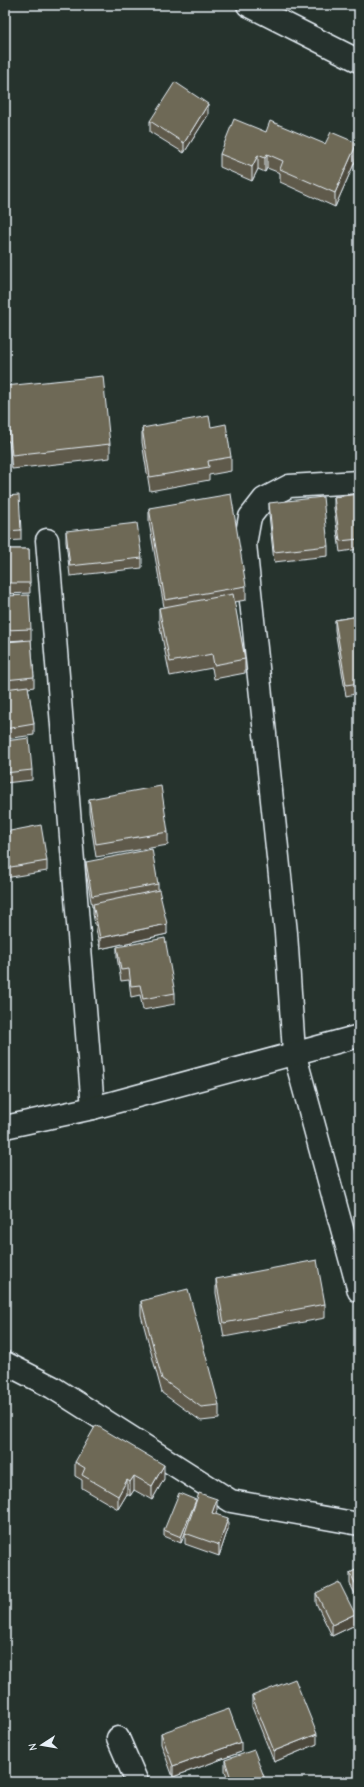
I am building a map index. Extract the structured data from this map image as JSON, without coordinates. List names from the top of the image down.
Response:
{
  "north": "left"
}
